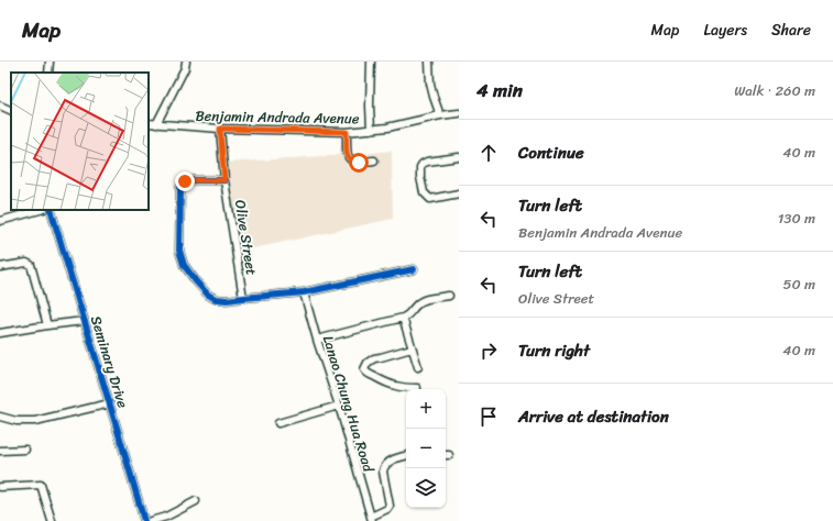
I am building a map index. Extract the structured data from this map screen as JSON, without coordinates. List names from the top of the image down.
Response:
{
  "streets": {
    "street": [
      "Benjamin Andrada Avenue",
      "Olive Street",
      "Seminary Drive",
      "Lanao Chung Hua Road"
    ]
  },
  "crossings": [
    ["Benjamin Andrada Avenue", "Olive Street"]
  ],
  "page": {
    "header": "Map",
    "nav": ["Map", "Layers", "Share"],
    "heading": ["4 min", "Walk · 260 m"],
    "list": [
      ["Continue", "40 m"],
      ["Turn left", "Benjamin Andrada Avenue", "130 m"],
      ["Turn left", "Olive Street", "50 m"],
      ["Turn right", "40 m"],
      "Arrive at destination"
    ],
    "map_buttons": ["+", "−"]
  }
}
